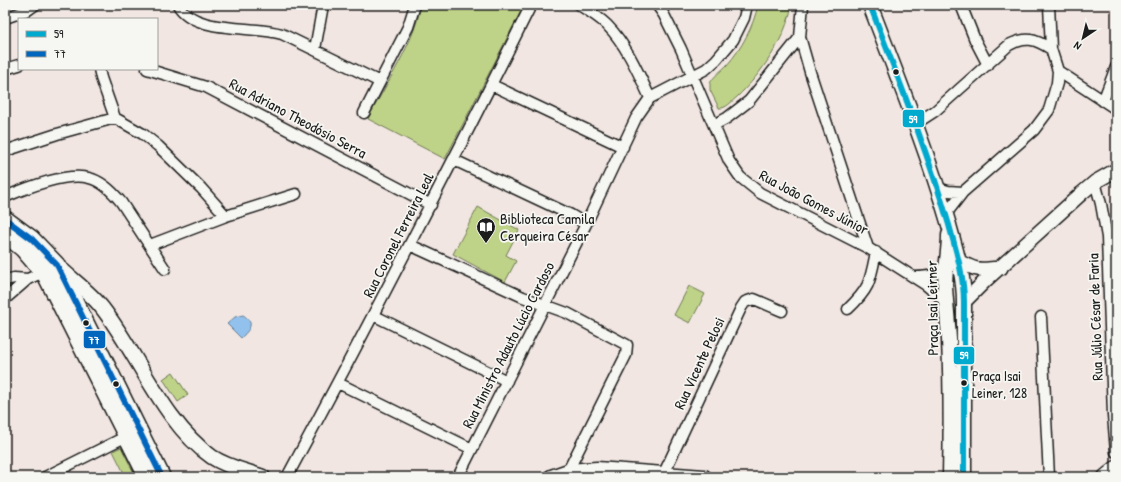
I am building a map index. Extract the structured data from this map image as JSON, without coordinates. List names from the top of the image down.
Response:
{
  "streets": {
    "main road": ["Praça Isai Leirner"],
    "street": [
      "Rua Adriano Theodósio Serra",
      "Rua João Gomes Júnior",
      "Rua Coronel Ferreira Leal",
      "Rua Júlio César de Faria",
      "Rua Ministro Adauto Lúcio Cardoso",
      "Rua Vicente Pelosi"
    ]
  },
  "crossings": [
    ["Rua Adriano Theodósio Serra", "Rua Coronel Ferreira Leal"],
    ["Rua João Gomes Júnior", "Praça Isai Leirner"],
    ["Rua João Gomes Júnior", "Rua Ministro Adauto Lúcio Cardoso"]
  ],
  "places": {
    "library": ["Biblioteca Camila Cerqueira César"],
    "other": ["Praça Isai Leiner, 128"]
  },
  "lines": ["transit line 59", "transit line 77"],
  "legend": ["59", "77"],
  "north": "bottom left"
}
